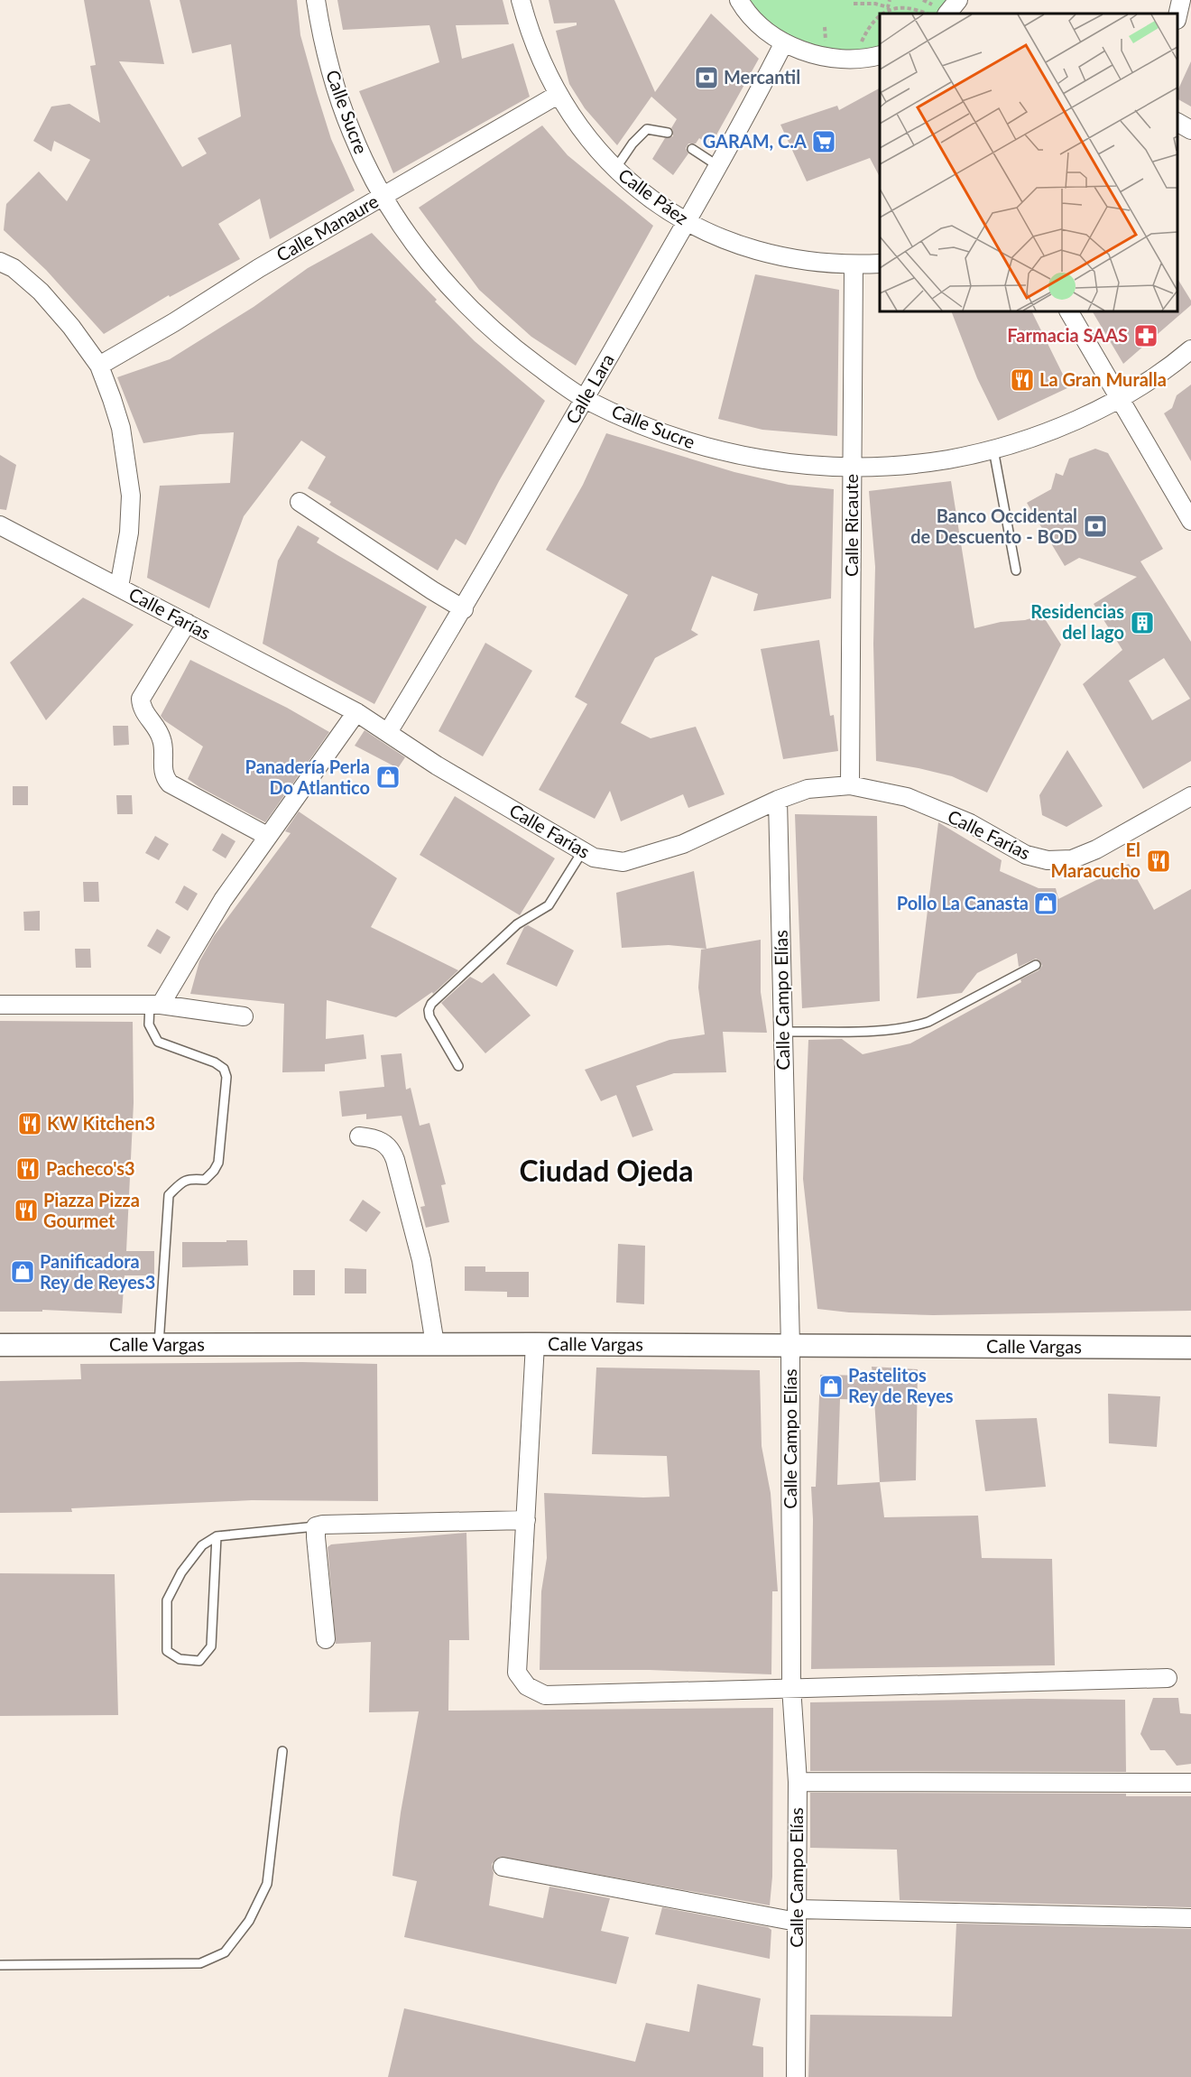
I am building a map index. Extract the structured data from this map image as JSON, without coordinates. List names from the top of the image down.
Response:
{
  "streets": {
    "street": [
      "Calle Sucre",
      "Calle Páez",
      "Calle Manaure",
      "Calle Lara",
      "Calle Ricaute",
      "Calle Farías",
      "Calle Campo Elías",
      "Calle Vargas"
    ]
  },
  "crossings": [
    ["Calle Sucre", "Calle Manaure"],
    ["Calle Sucre", "Calle Lara"],
    ["Calle Sucre", "Calle Ricaute"],
    ["Calle Páez", "Calle Manaure"],
    ["Calle Páez", "Calle Lara"],
    ["Calle Páez", "Calle Ricaute"],
    ["Calle Lara", "Calle Farías"],
    ["Calle Ricaute", "Calle Farías"],
    ["Calle Farías", "Calle Campo Elías"],
    ["Calle Campo Elías", "Calle Vargas"]
  ],
  "districts": ["Ciudad Ojeda"],
  "places": {
    "bank": ["Mercantil", "Banco Occidental de Descuento - BOD"],
    "supermarket": ["GARAM, C.A"],
    "pharmacy": ["Farmacia SAAS"],
    "restaurant": [
      "La Gran Muralla",
      "El Maracucho",
      "KW Kitchen3",
      "Pacheco's3",
      "Piazza Pizza Gourmet"
    ],
    "building": ["Residencias del lago"],
    "shop": [
      "Panadería Perla Do Atlantico",
      "Pollo La Canasta",
      "Panificadora Rey de Reyes3",
      "Pastelitos Rey de Reyes"
    ]
  }
}
